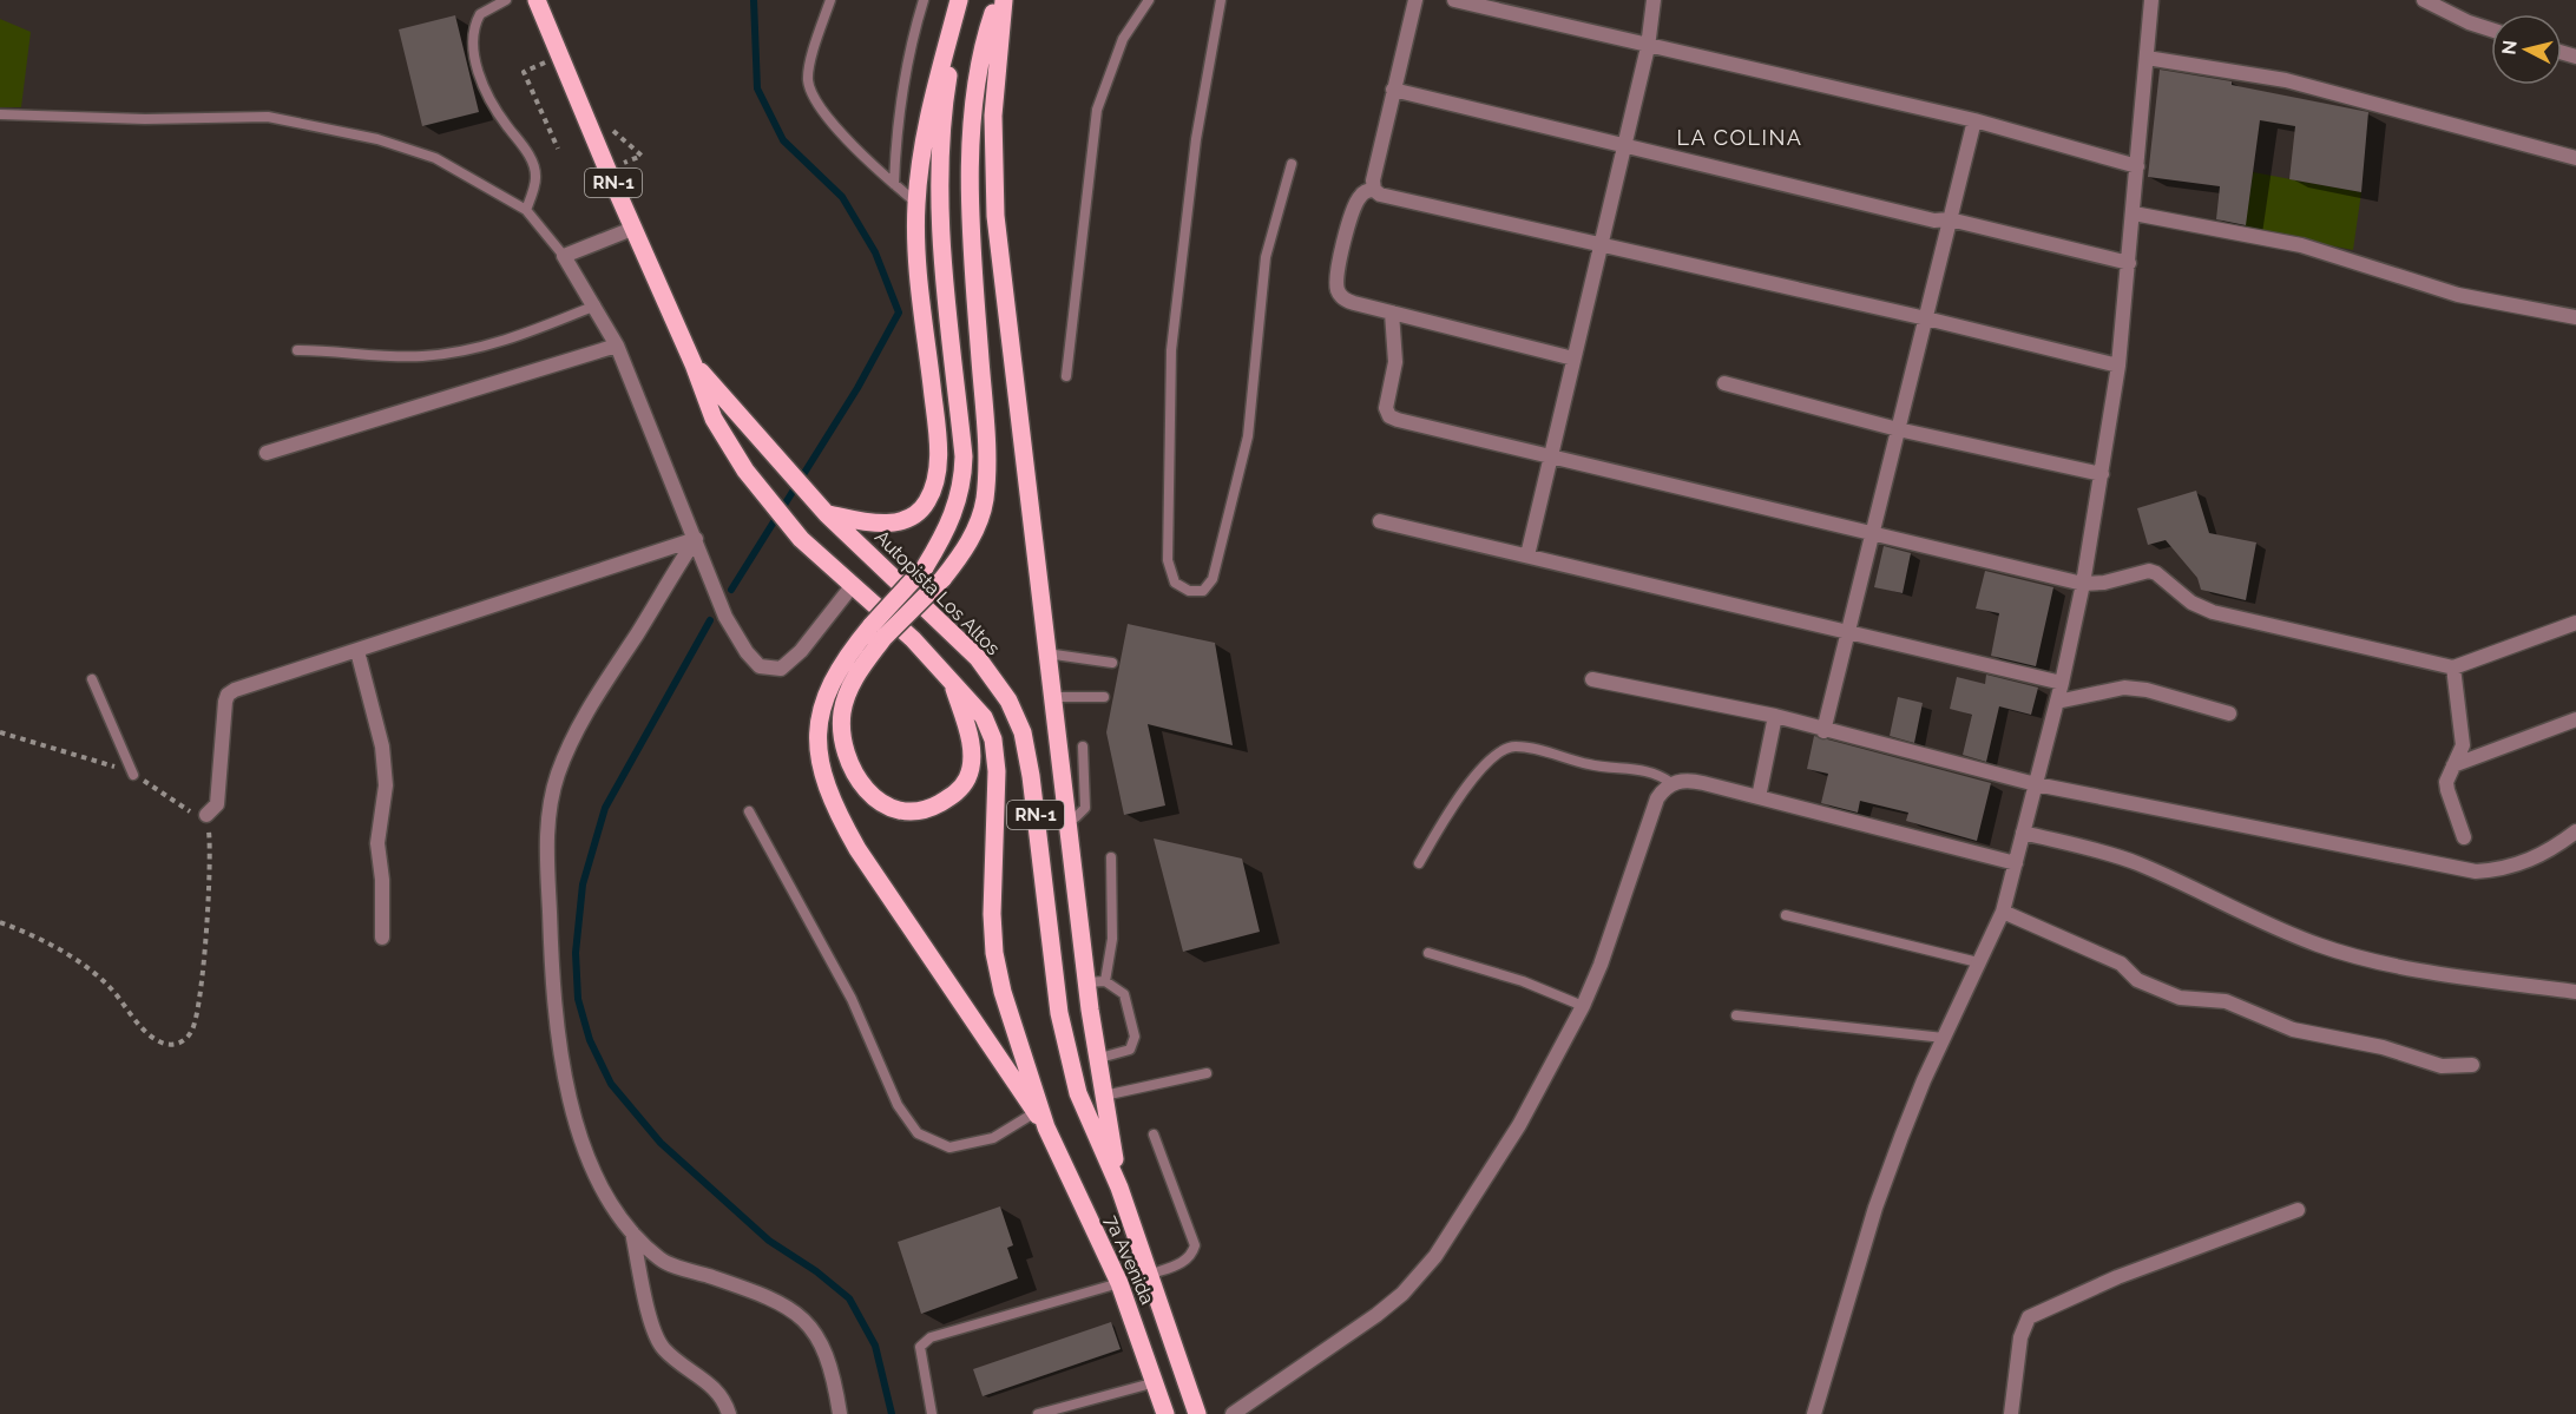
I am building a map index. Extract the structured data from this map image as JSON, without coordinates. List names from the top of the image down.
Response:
{
  "streets": {
    "main road": ["RN-1", "Autopista Los Altos", "7a Avenida"]
  },
  "crossings": [
    ["Autopista Los Altos", "7a Avenida"]
  ],
  "districts": ["LA COLINA"],
  "north": "left"
}
